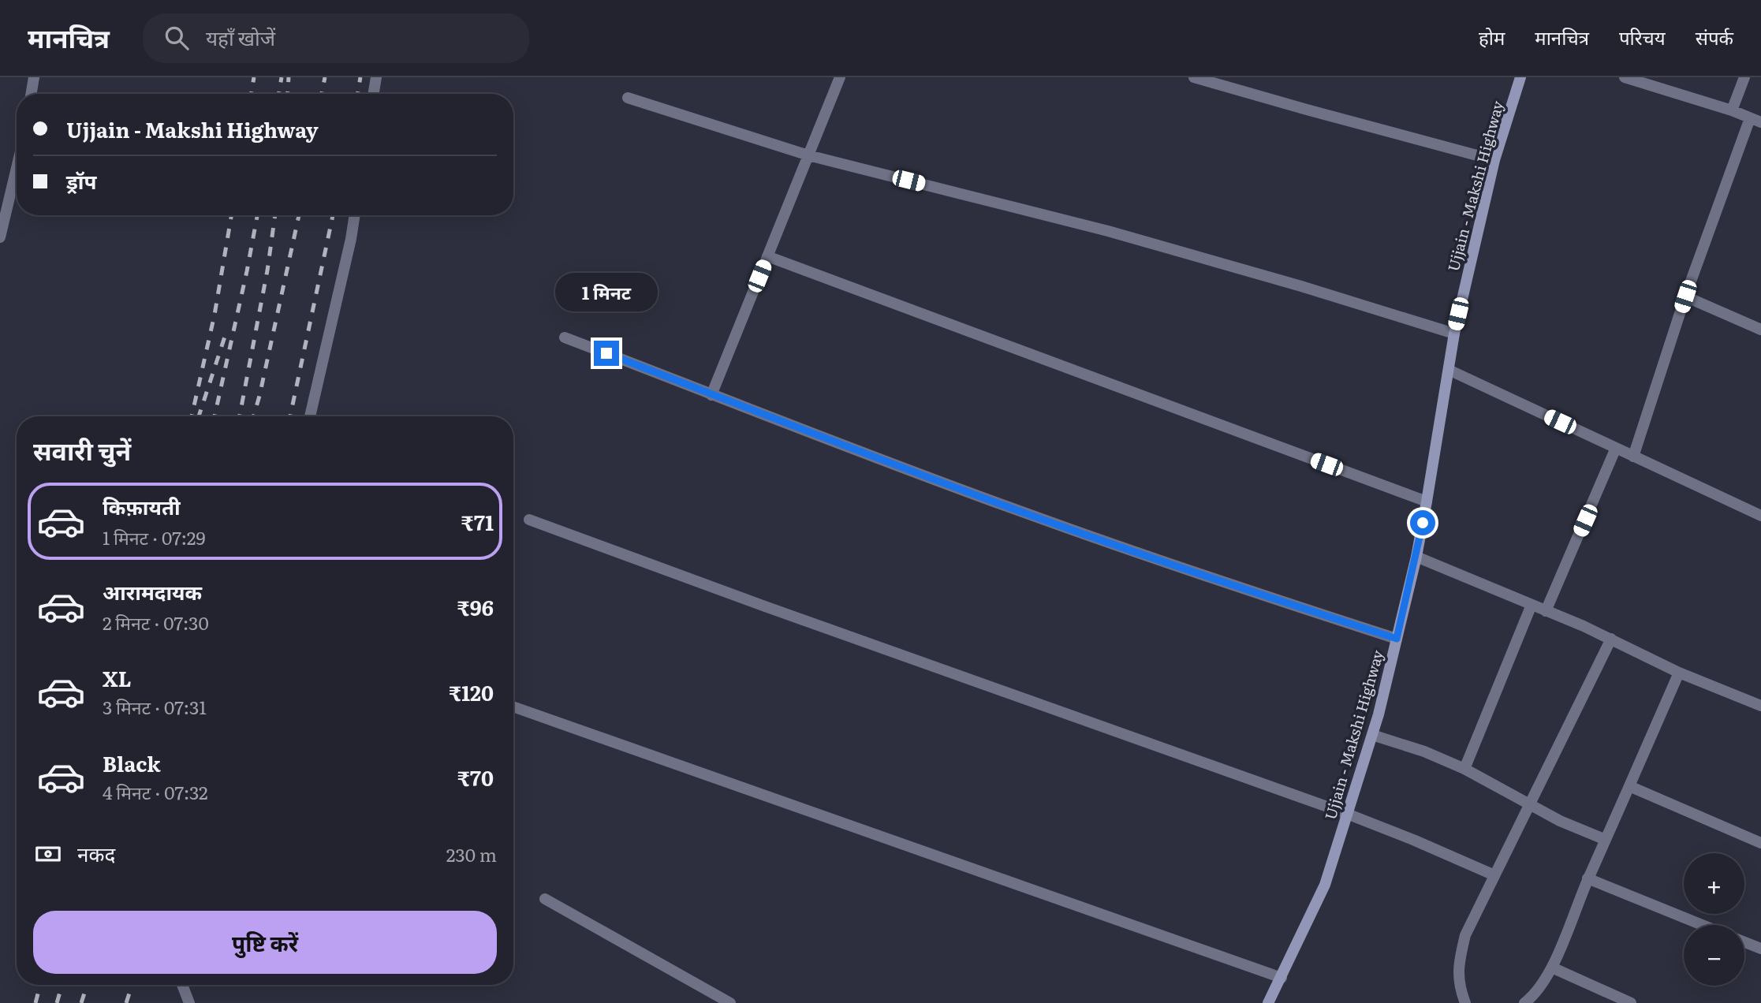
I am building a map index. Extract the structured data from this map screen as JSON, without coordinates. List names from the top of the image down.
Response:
{
  "streets": {
    "main road": ["Ujjain - Makshi Highway"]
  },
  "page": {
    "header": "मानचित्र",
    "search": "यहाँ खोजें",
    "nav": [
      "होम",
      "मानचित्र",
      "परिचय",
      "संपर्क"
    ],
    "banner": ["Ujjain - Makshi Highway", "ड्रॉप"],
    "bubble": "1 मिनट",
    "heading": "सवारी चुनें",
    "list": [
      {
        "name": "किफ़ायती",
        "note": "1 मिनट · 07:29",
        "value": "₹71"
      },
      {
        "name": "आरामदायक",
        "note": "2 मिनट · 07:30",
        "value": "₹96"
      },
      {
        "name": "XL",
        "note": "3 मिनट · 07:31",
        "value": "₹120"
      },
      {
        "name": "Black",
        "note": "4 मिनट · 07:32",
        "value": "₹70"
      }
    ],
    "pay": ["नकद", "230 m"],
    "map_buttons": ["+", "−"],
    "buttons": "पुष्टि करें"
  }
}
